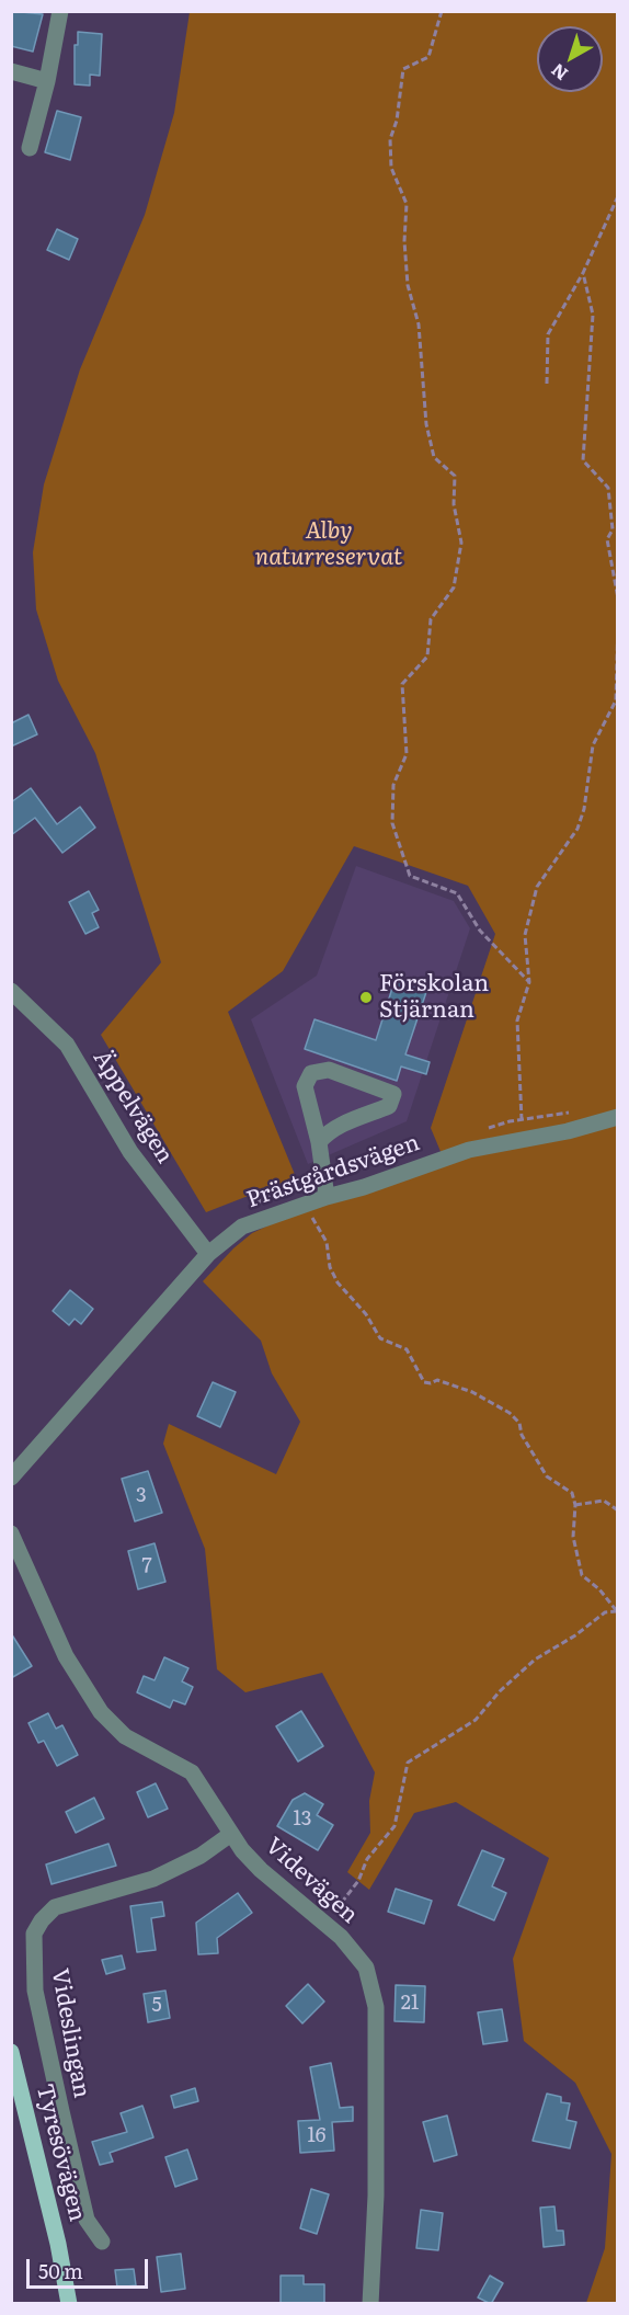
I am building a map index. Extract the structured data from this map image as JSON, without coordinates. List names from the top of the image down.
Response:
{
  "streets": {
    "main road": ["Tyresövägen"],
    "street": [
      "Äppelvägen",
      "Prästgårdsvägen",
      "Videvägen",
      "Videslingan"
    ]
  },
  "crossings": [
    ["Äppelvägen", "Prästgårdsvägen"],
    ["Videvägen", "Videslingan"]
  ],
  "parks": ["Alby naturreservat"],
  "places": ["Förskolan Stjärnan"],
  "house_numbers": [
    "3",
    "7",
    "13",
    "21",
    "5",
    "16"
  ],
  "scale_bar": "50 m",
  "north": "bottom left"
}
